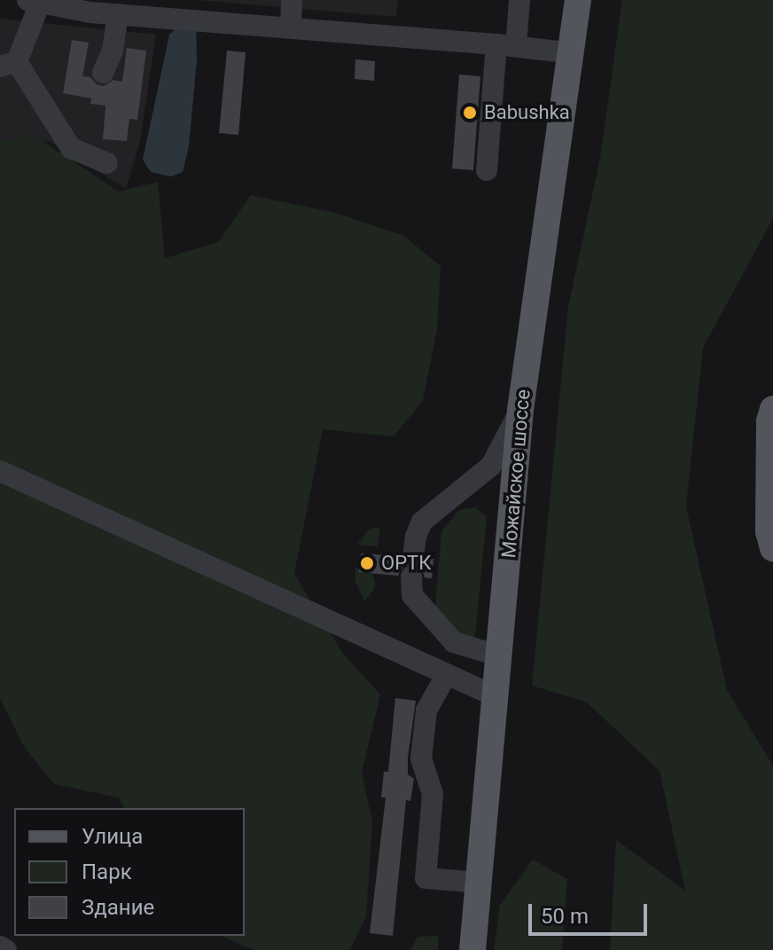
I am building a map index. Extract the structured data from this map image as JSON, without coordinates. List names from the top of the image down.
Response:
{
  "streets": {
    "main road": ["Можайское шоссе"]
  },
  "places": ["Babushka", "ОРТК"],
  "legend": ["Улица", "Парк", "Здание"],
  "scale_bar": "50 m"
}
